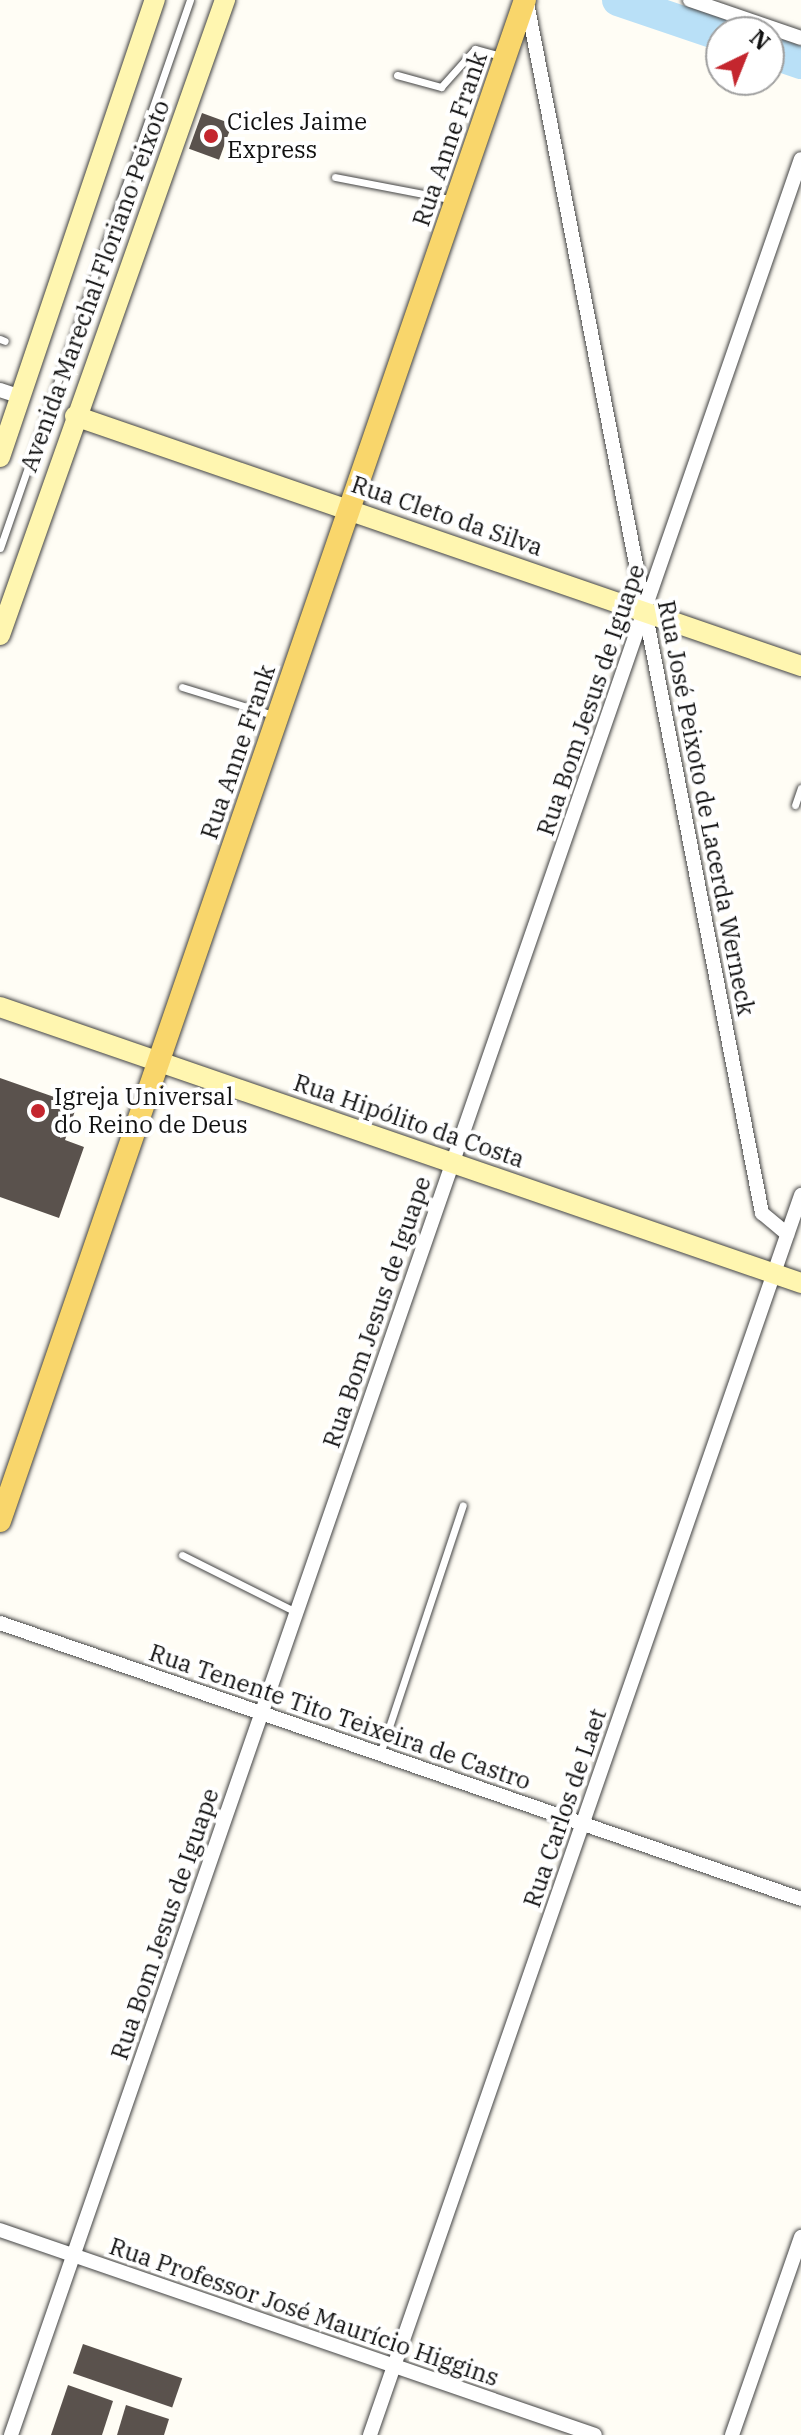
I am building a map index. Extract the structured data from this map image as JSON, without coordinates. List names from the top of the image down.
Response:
{
  "streets": {
    "main road": ["Rua Anne Frank"],
    "street": [
      "Avenida Marechal Floriano Peixoto",
      "Rua Cleto da Silva",
      "Rua Bom Jesus de Iguape",
      "Rua José Peixoto de Lacerda Werneck",
      "Rua Hipólito da Costa",
      "Rua Tenente Tito Teixeira de Castro",
      "Rua Carlos de Laet",
      "Rua Professor José Maurício Higgins"
    ]
  },
  "crossings": [
    ["Rua Anne Frank", "Rua Cleto da Silva"],
    ["Rua Anne Frank", "Rua José Peixoto de Lacerda Werneck"],
    ["Rua Anne Frank", "Rua Hipólito da Costa"],
    ["Avenida Marechal Floriano Peixoto", "Rua Cleto da Silva"],
    ["Rua Cleto da Silva", "Rua Bom Jesus de Iguape"],
    ["Rua Cleto da Silva", "Rua José Peixoto de Lacerda Werneck"],
    ["Rua Bom Jesus de Iguape", "Rua José Peixoto de Lacerda Werneck"],
    ["Rua Bom Jesus de Iguape", "Rua Hipólito da Costa"],
    ["Rua Bom Jesus de Iguape", "Rua Tenente Tito Teixeira de Castro"],
    ["Rua Bom Jesus de Iguape", "Rua Professor José Maurício Higgins"],
    ["Rua José Peixoto de Lacerda Werneck", "Rua Carlos de Laet"],
    ["Rua Hipólito da Costa", "Rua Carlos de Laet"],
    ["Rua Tenente Tito Teixeira de Castro", "Rua Carlos de Laet"],
    ["Rua Carlos de Laet", "Rua Professor José Maurício Higgins"]
  ],
  "places": ["Cicles Jaime Express", "Igreja Universal do Reino de Deus"],
  "north": "top right"
}
